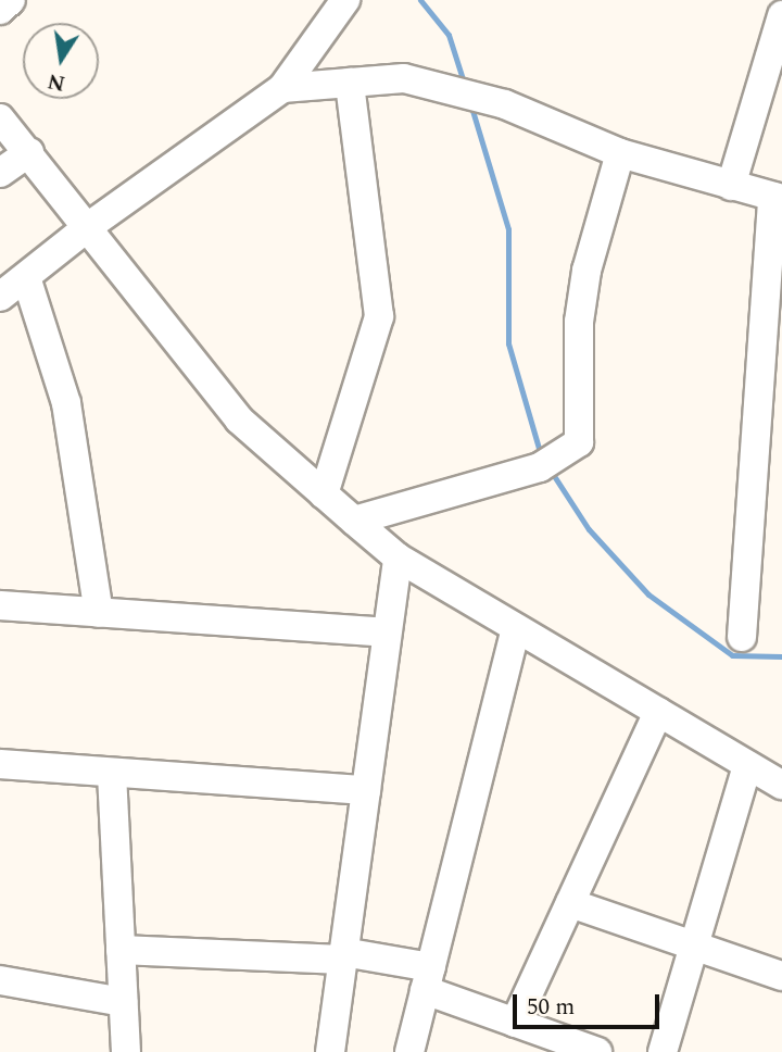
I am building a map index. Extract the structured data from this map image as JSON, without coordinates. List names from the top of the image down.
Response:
{
  "scale_bar": "50 m",
  "north": "bottom"
}
